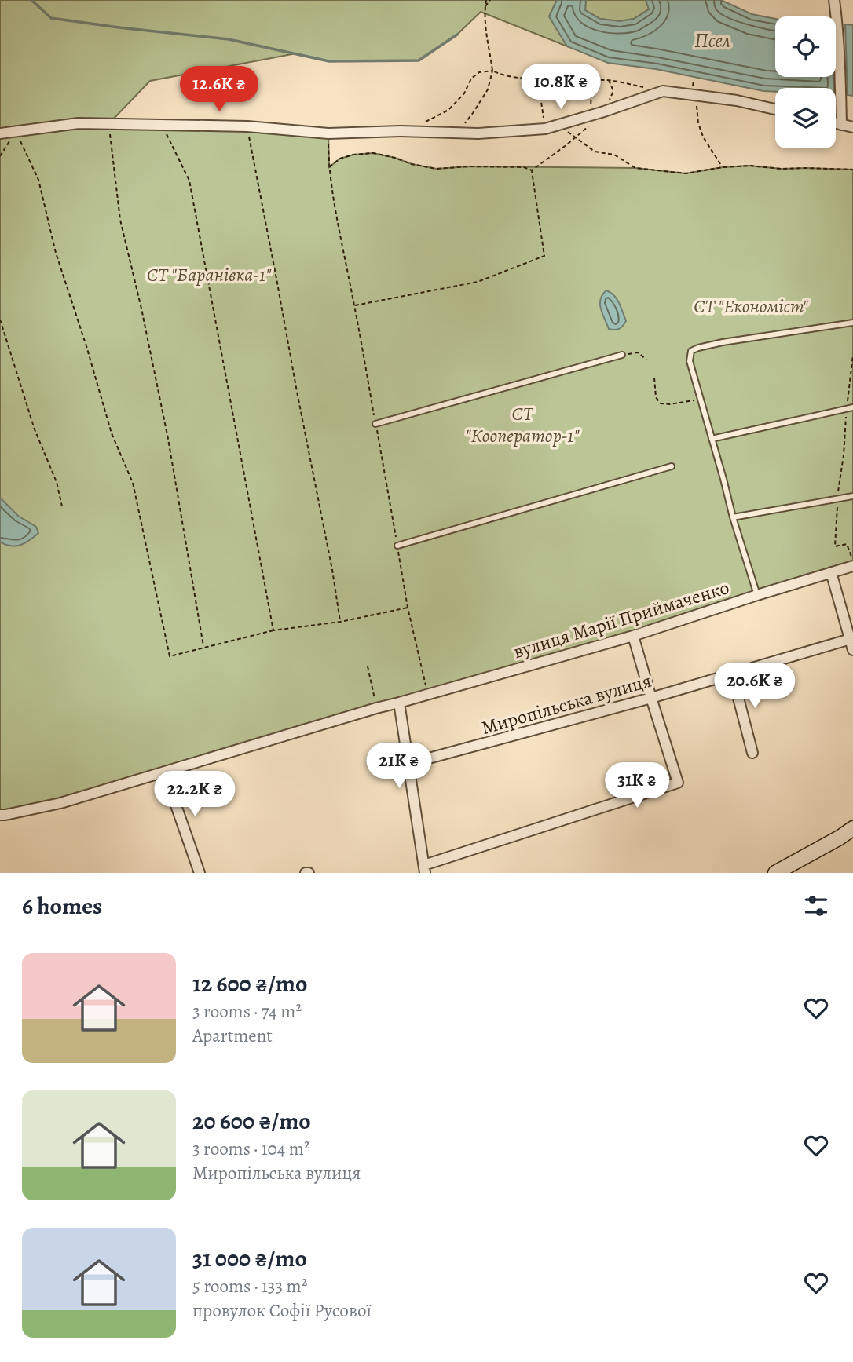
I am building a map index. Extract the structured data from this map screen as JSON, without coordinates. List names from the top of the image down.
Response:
{
  "streets": {
    "street": ["вулиця Марії Приймаченко", "Миропільська вулиця"]
  },
  "water": ["Псел"],
  "parks": ["СТ \"Баранівка-1\"", "СТ \"Економіст\"", "СТ \"Кооператор-1\""],
  "page": {
    "price": [
      "10.8K ₴",
      "12.6K ₴",
      "20.6K ₴",
      "21K ₴",
      "31K ₴",
      "22.2K ₴"
    ],
    "heading": "6 homes",
    "list": [
      {
        "name": "12 600 ₴/mo",
        "note": "3 rooms · 74 m² · Apartment"
      },
      {
        "name": "20 600 ₴/mo",
        "note": "3 rooms · 104 m² · Миропільська вулиця"
      },
      {
        "name": "31 000 ₴/mo",
        "note": "5 rooms · 133 m² · провулок Софії Русової"
      }
    ]
  }
}
